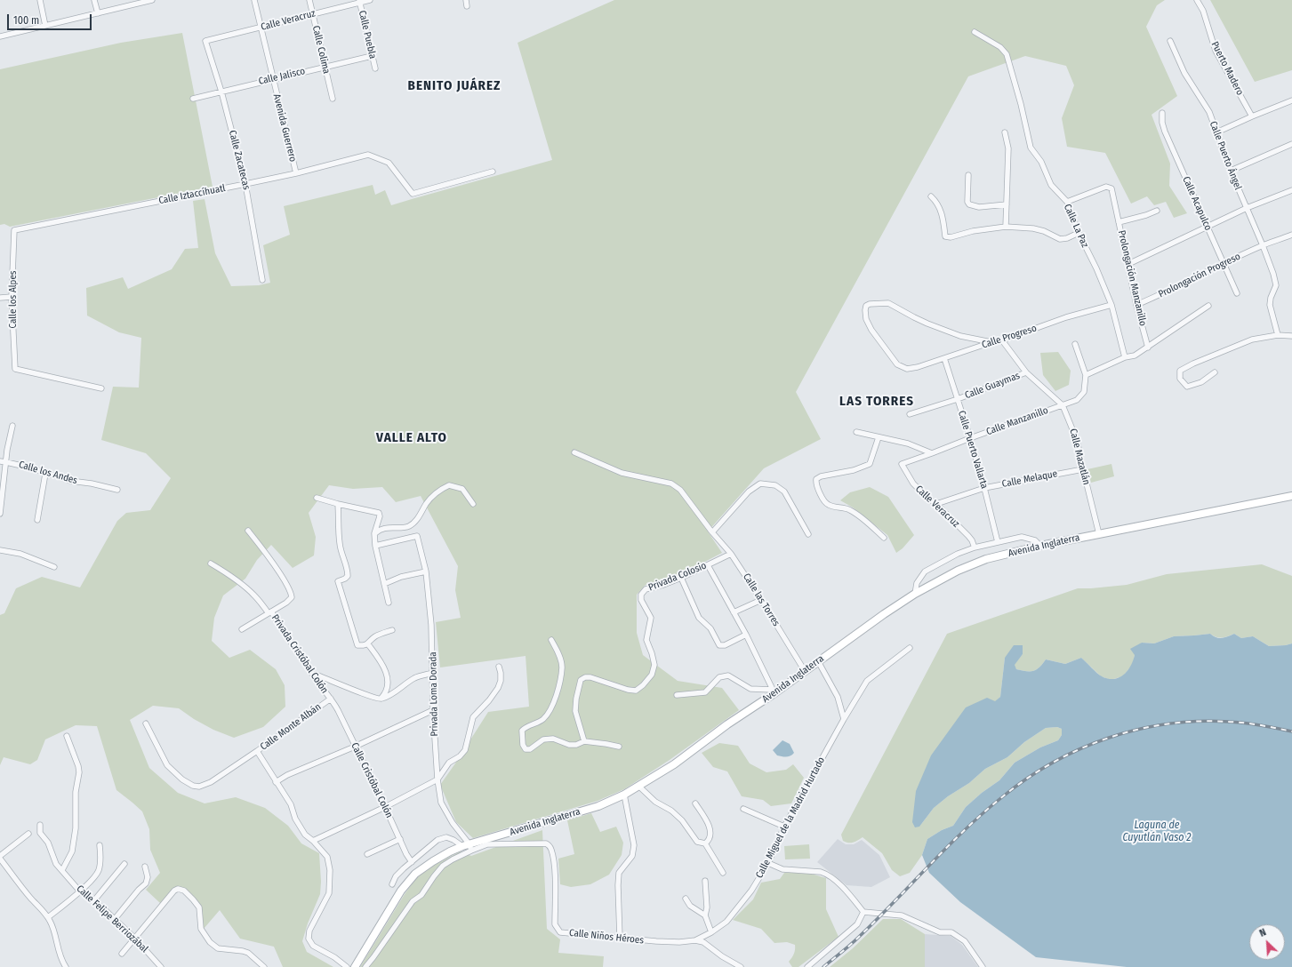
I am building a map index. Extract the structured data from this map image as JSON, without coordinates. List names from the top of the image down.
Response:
{
  "streets": {
    "main road": ["Avenida Inglaterra"],
    "street": [
      "Calle Veracruz",
      "Calle Puebla",
      "Calle Colima",
      "Puerto Madero",
      "Calle Jalisco",
      "Avenida Guerrero",
      "Calle Puerto Ángel",
      "Calle Zacatecas",
      "Calle Iztaccíhuatl",
      "Calle Acapulco",
      "Calle La Paz",
      "Prolongación Progreso",
      "Prolongación Manzanillo",
      "Calle los Alpes",
      "Calle Progreso",
      "Calle Guaymas",
      "Calle Manzanillo",
      "Calle Puerto Vallarta",
      "Calle Mazatlán",
      "Calle los Andes",
      "Calle Melaque",
      "Privada Colosio",
      "Calle las Torres",
      "Privada Cristóbal Colón",
      "Privada Loma Dorada",
      "Calle Monte Albán",
      "Calle Cristóbal Colón",
      "Calle Miguel de la Madrid Hurtado",
      "Calle Felipe Berriozábal",
      "Calle Niños Héroes"
    ]
  },
  "crossings": [
    ["Calle Veracruz", "Calle Puebla"],
    ["Calle Veracruz", "Calle Colima"],
    ["Calle Veracruz", "Avenida Guerrero"],
    ["Calle Veracruz", "Calle Zacatecas"],
    ["Calle Veracruz", "Calle Manzanillo"],
    ["Calle Veracruz", "Calle Melaque"],
    ["Calle Puebla", "Calle Jalisco"],
    ["Calle Colima", "Calle Jalisco"],
    ["Calle Jalisco", "Avenida Guerrero"],
    ["Calle Jalisco", "Calle Zacatecas"],
    ["Avenida Guerrero", "Calle Iztaccíhuatl"],
    ["Calle Puerto Ángel", "Prolongación Progreso"],
    ["Calle Zacatecas", "Calle Iztaccíhuatl"],
    ["Calle Iztaccíhuatl", "Calle los Alpes"],
    ["Calle Acapulco", "Prolongación Progreso"],
    ["Calle La Paz", "Prolongación Manzanillo"],
    ["Calle La Paz", "Calle Progreso"],
    ["Prolongación Progreso", "Prolongación Manzanillo"],
    ["Calle Progreso", "Calle Puerto Vallarta"],
    ["Calle Progreso", "Calle Mazatlán"],
    ["Calle Guaymas", "Calle Puerto Vallarta"],
    ["Calle Guaymas", "Calle Mazatlán"],
    ["Calle Manzanillo", "Calle Puerto Vallarta"],
    ["Calle Manzanillo", "Calle Mazatlán"],
    ["Calle Puerto Vallarta", "Calle Melaque"],
    ["Calle Mazatlán", "Calle Melaque"],
    ["Calle Mazatlán", "Avenida Inglaterra"],
    ["Avenida Inglaterra", "Calle las Torres"],
    ["Avenida Inglaterra", "Privada Loma Dorada"],
    ["Avenida Inglaterra", "Calle Niños Héroes"],
    ["Privada Colosio", "Calle las Torres"],
    ["Privada Cristóbal Colón", "Calle Monte Albán"],
    ["Privada Cristóbal Colón", "Calle Cristóbal Colón"],
    ["Privada Loma Dorada", "Calle Niños Héroes"],
    ["Calle Monte Albán", "Calle Cristóbal Colón"],
    ["Calle Miguel de la Madrid Hurtado", "Calle Niños Héroes"]
  ],
  "districts": ["BENITO JUÁREZ", "LAS TORRES", "VALLE ALTO"],
  "water": ["Laguna de Cuyutlán Vaso 2"],
  "scale_bar": "100 m",
  "north": "top left"
}
